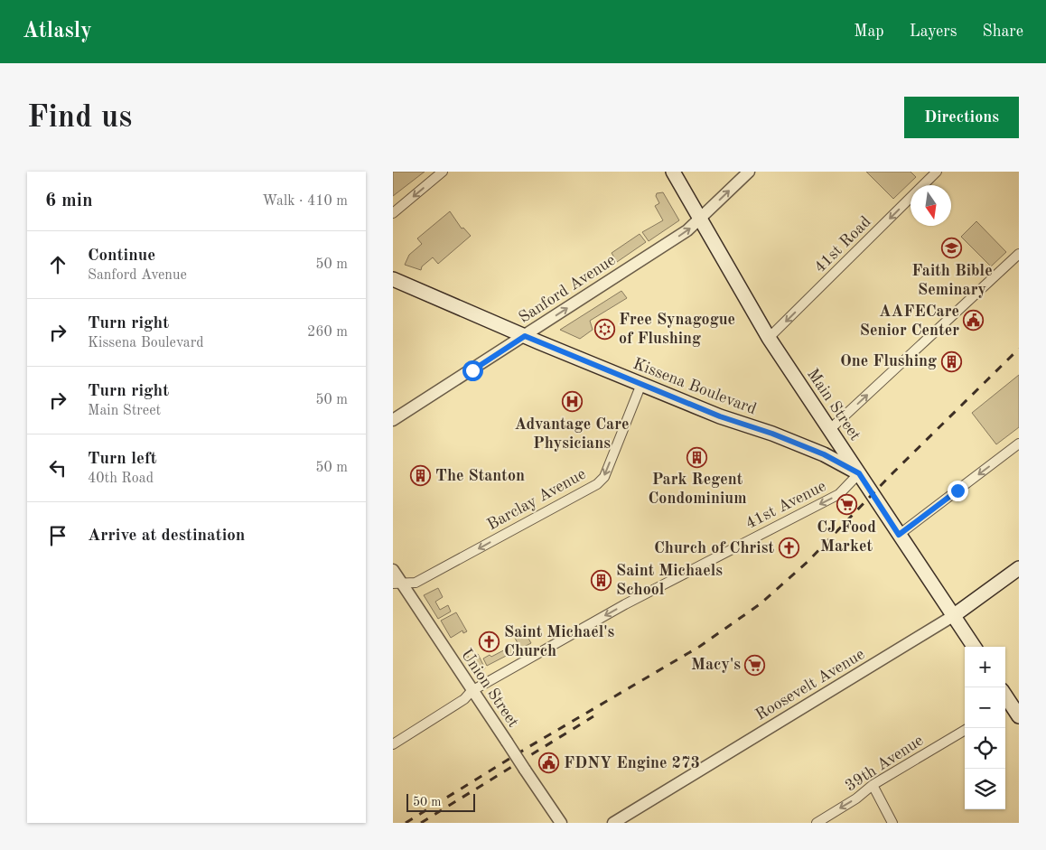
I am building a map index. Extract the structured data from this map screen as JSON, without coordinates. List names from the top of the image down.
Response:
{
  "streets": {
    "main road": ["Kissena Boulevard", "Main Street", "Roosevelt Avenue"],
    "street": [
      "41st Road",
      "Sanford Avenue",
      "Barclay Avenue",
      "41st Avenue",
      "Union Street",
      "39th Avenue"
    ]
  },
  "crossings": [
    ["41st Road", "Main Street"],
    ["Sanford Avenue", "Kissena Boulevard"],
    ["Sanford Avenue", "Main Street"],
    ["Kissena Boulevard", "Main Street"],
    ["Kissena Boulevard", "Barclay Avenue"],
    ["Kissena Boulevard", "41st Avenue"],
    ["Main Street", "41st Avenue"],
    ["Main Street", "Roosevelt Avenue"],
    ["Barclay Avenue", "Union Street"],
    ["41st Avenue", "Union Street"]
  ],
  "one_way": [
    "41st Road",
    "Sanford Avenue",
    "Barclay Avenue",
    "41st Avenue",
    "39th Avenue"
  ],
  "places": {
    "school or university": ["Faith Bible Seminary"],
    "public building": ["AAFECare Senior Center", "FDNY Engine 273"],
    "synagogue": ["Free Synagogue of Flushing"],
    "building": [
      "One Flushing",
      "Park Regent Condominium",
      "The Stanton",
      "Saint Michaels School"
    ],
    "hospital": ["Advantage Care Physicians"],
    "supermarket": ["CJ Food Market", "Macy's"],
    "church": ["Church of Christ", "Saint Michael's Church"]
  },
  "scale_bar": "50 m",
  "north": "bottom",
  "page": {
    "header": "Atlasly",
    "nav": ["Map", "Layers", "Share"],
    "buttons": "Directions",
    "title": "Find us",
    "heading": ["6 min", "Walk · 410 m"],
    "list": [
      ["Continue", "Sanford Avenue", "50 m"],
      ["Turn right", "Kissena Boulevard", "260 m"],
      ["Turn right", "Main Street", "50 m"],
      ["Turn left", "40th Road", "50 m"],
      "Arrive at destination"
    ],
    "map_buttons": ["+", "−"],
    "scale": "50 m"
  }
}
